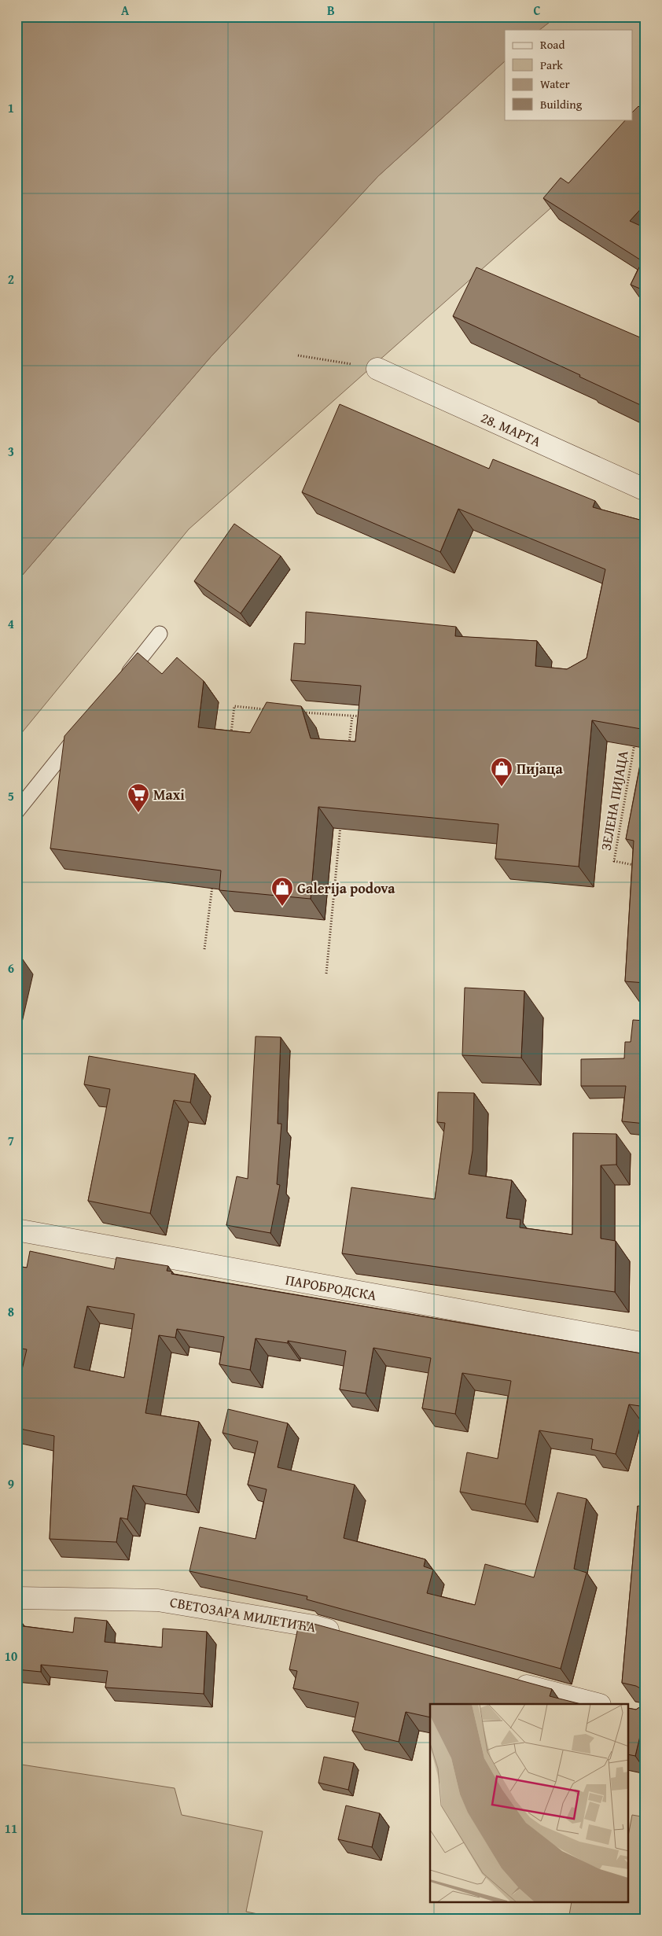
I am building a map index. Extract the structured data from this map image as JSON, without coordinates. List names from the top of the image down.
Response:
{
  "streets": {
    "street": ["28. МАРТА", "ПАРОБРОДСКА", "СВЕТОЗАРА МИЛЕТИЋА"],
    "path": ["ЗЕЛЕНА ПИЈАЦА"]
  },
  "places": {
    "shop": ["Пијаца", "Galerija podova"],
    "supermarket": ["Maxi"]
  },
  "legend": [
    "Road",
    "Park",
    "Water",
    "Building"
  ],
  "grid": {
    "columns": ["A", "B", "C"],
    "rows": [
      "1",
      "2",
      "3",
      "4",
      "5",
      "6",
      "7",
      "8",
      "9",
      "10",
      "11"
    ]
  }
}
